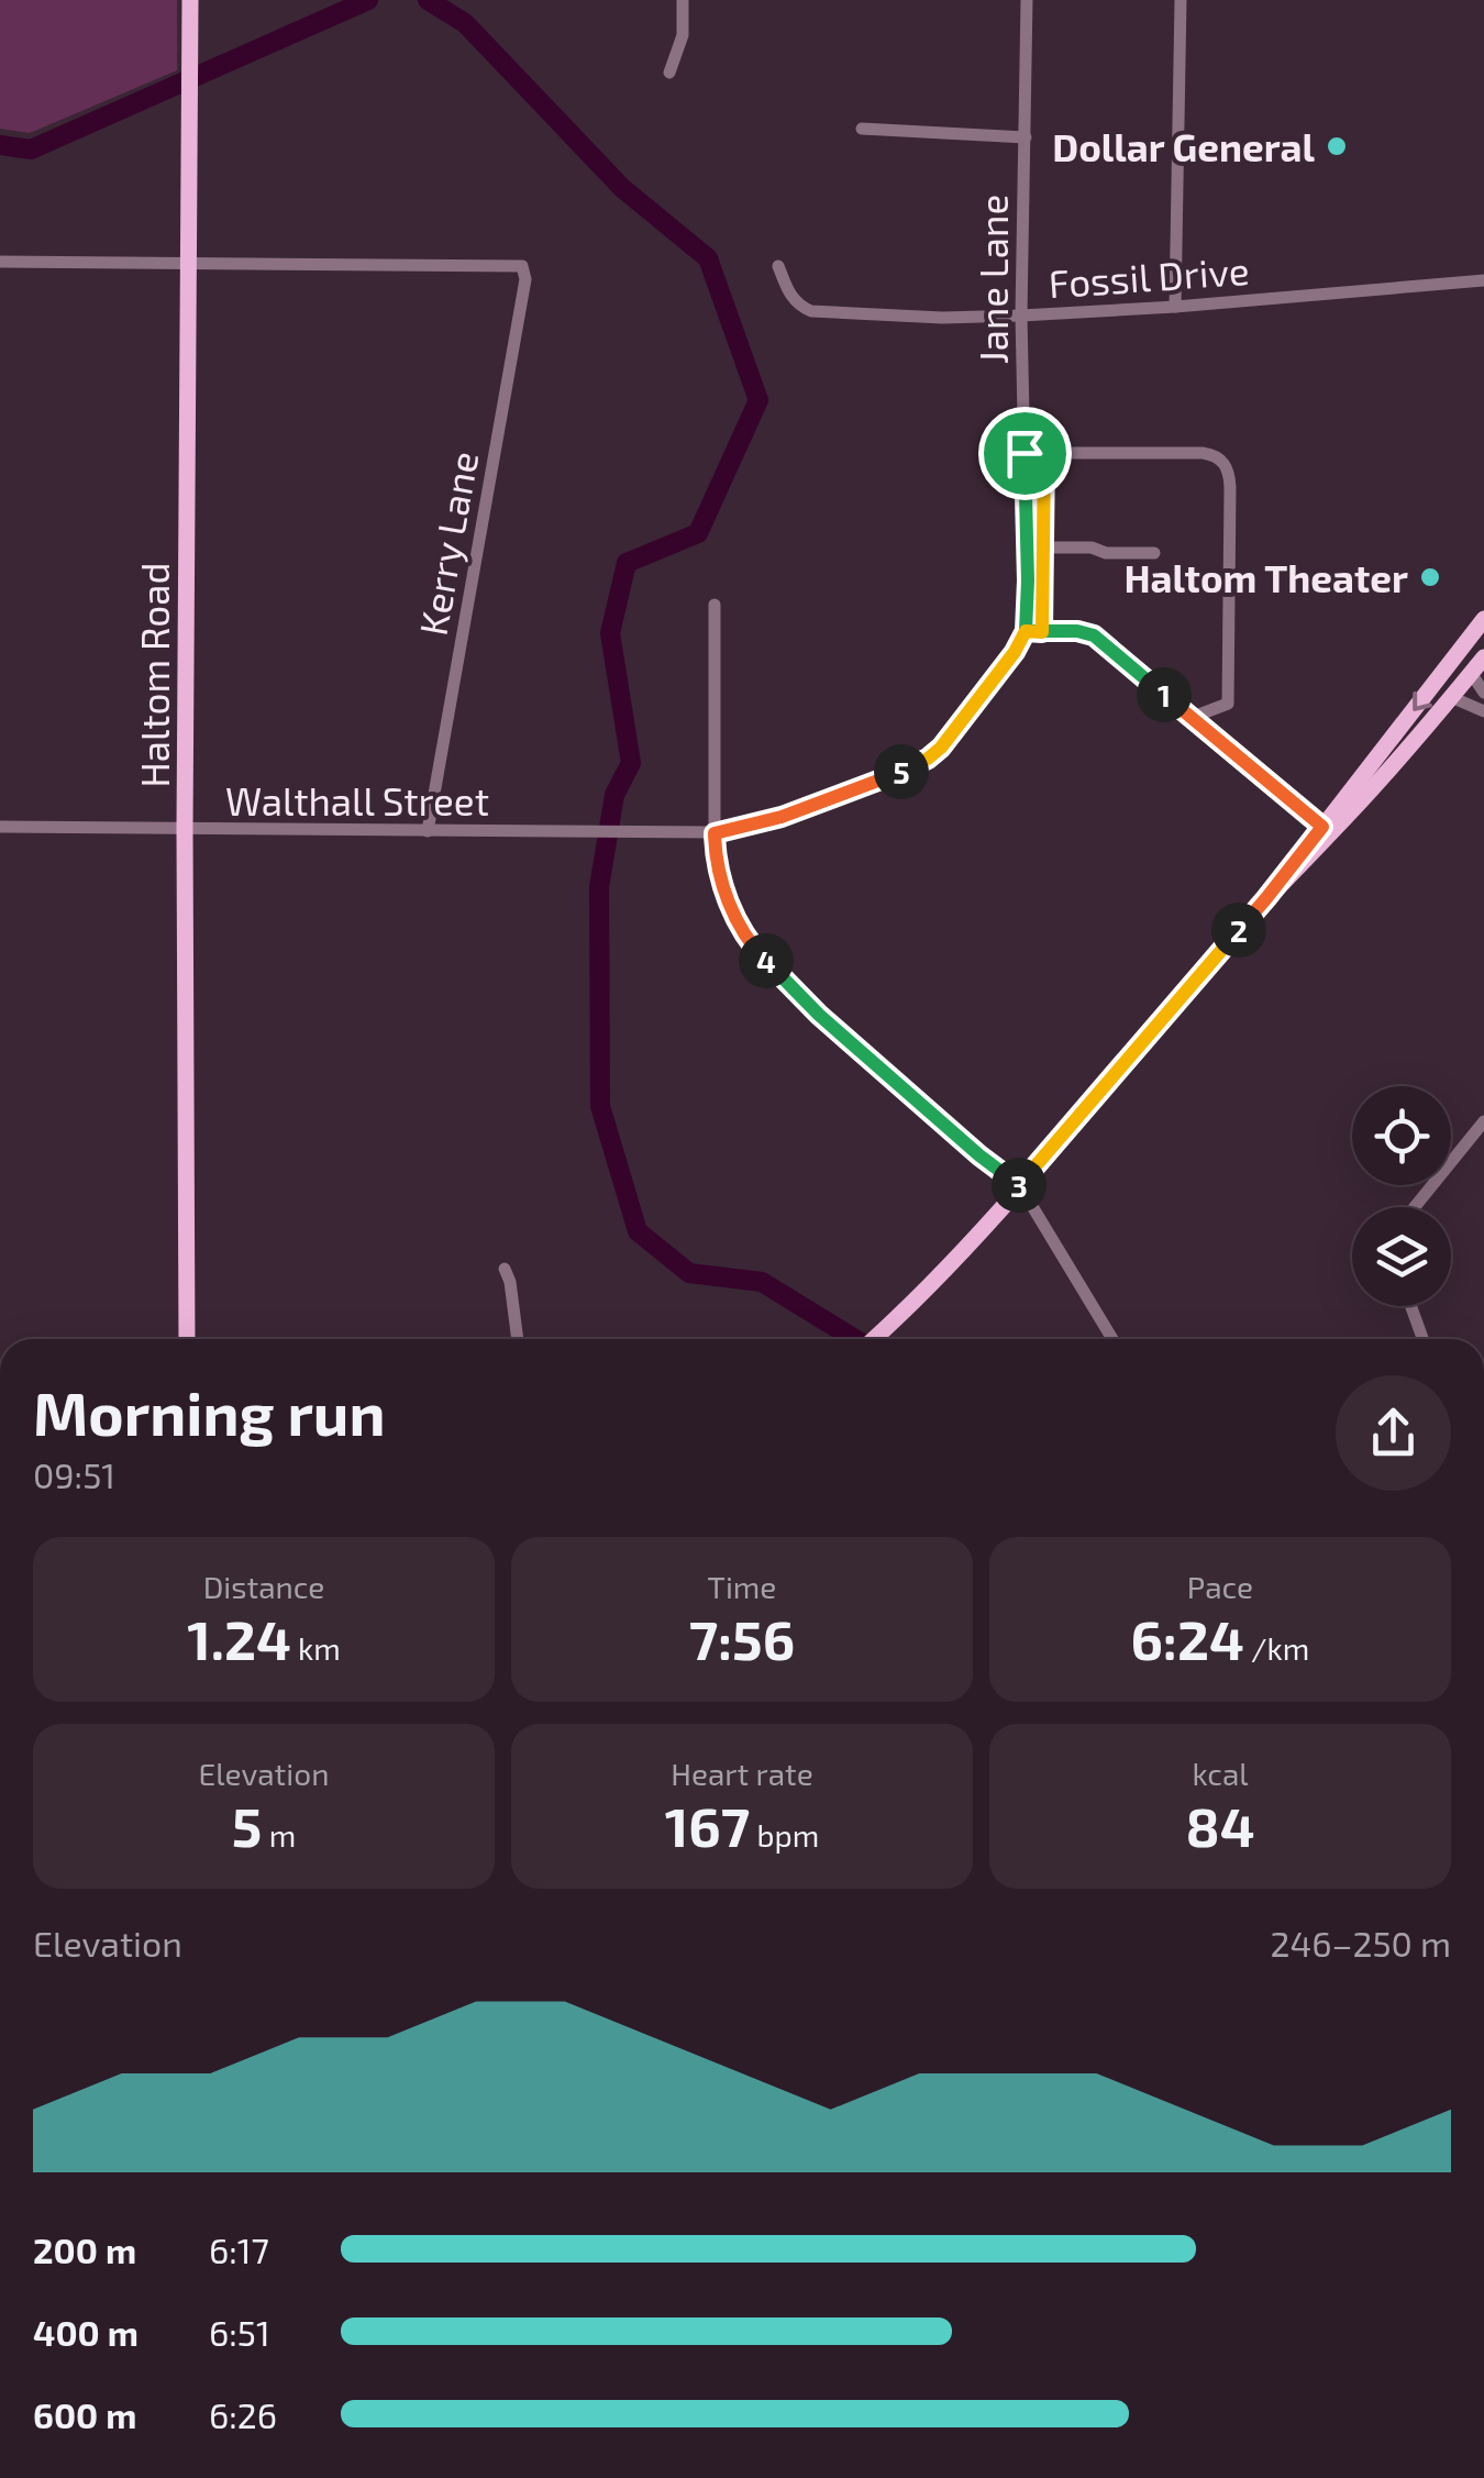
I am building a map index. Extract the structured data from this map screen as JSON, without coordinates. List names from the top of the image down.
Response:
{
  "streets": {
    "main road": ["Haltom Road"],
    "street": [
      "Fossil Drive",
      "Jane Lane",
      "Kerry Lane",
      "Walthall Street"
    ]
  },
  "crossings": [
    ["Fossil Drive", "Jane Lane"],
    ["Kerry Lane", "Haltom Road"],
    ["Kerry Lane", "Walthall Street"],
    ["Haltom Road", "Walthall Street"]
  ],
  "places": ["Dollar General", "Haltom Theater"],
  "page": {
    "pins": [
      "1",
      "5",
      "2",
      "4",
      "3"
    ],
    "heading": ["Morning run", "09:51"],
    "stats": [
      ["Distance", "1.24 km"],
      ["Time", "7:56"],
      ["Pace", "6:24 /km"],
      ["Elevation", "5 m"],
      ["Heart rate", "167 bpm"],
      ["kcal", "84"]
    ],
    "chart": ["Elevation", "246–250 m"],
    "list": [
      {
        "name": "200 m",
        "note": "6:17"
      },
      {
        "name": "400 m",
        "note": "6:51"
      },
      {
        "name": "600 m",
        "note": "6:26"
      }
    ]
  }
}
